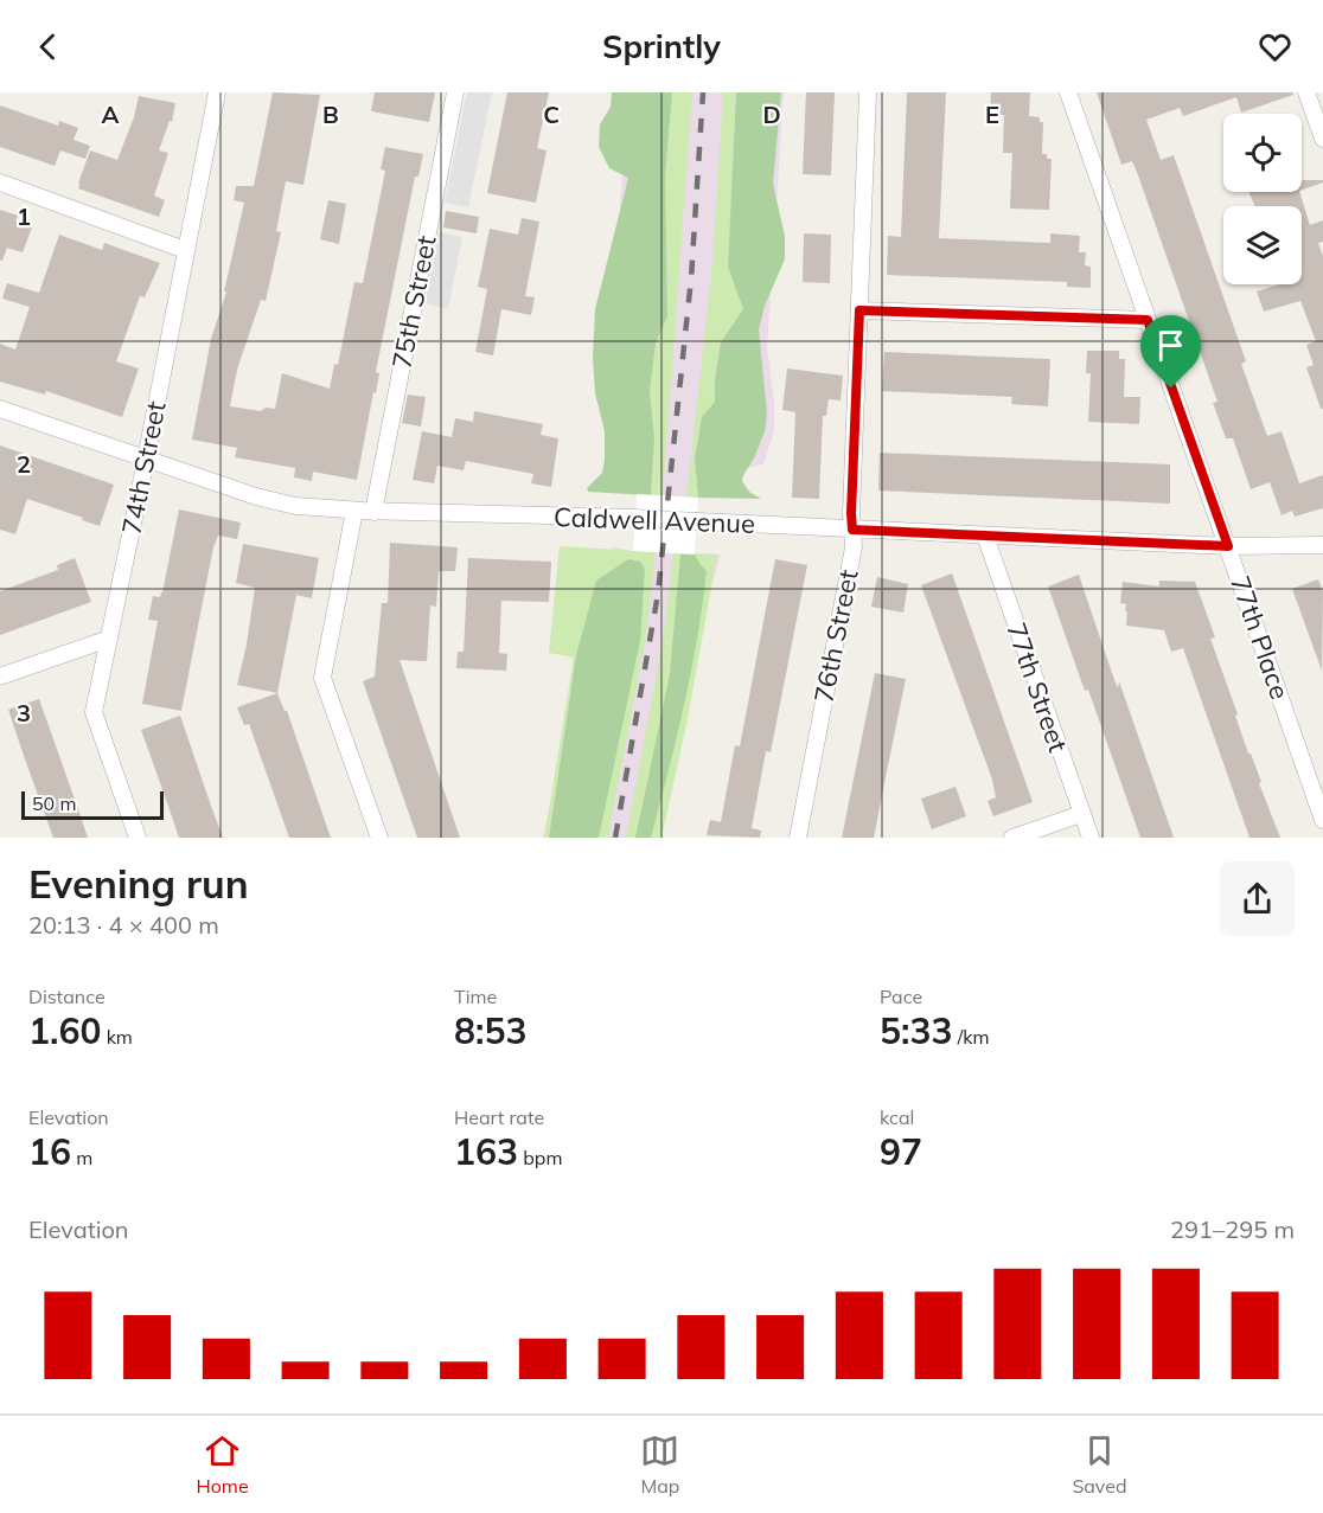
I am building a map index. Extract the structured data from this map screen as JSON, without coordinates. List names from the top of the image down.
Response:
{
  "streets": {
    "street": [
      "75th Street",
      "74th Street",
      "Caldwell Avenue",
      "76th Street",
      "77th Place",
      "77th Street"
    ]
  },
  "crossings": [
    ["75th Street", "Caldwell Avenue"],
    ["74th Street", "Caldwell Avenue"],
    ["Caldwell Avenue", "76th Street"],
    ["Caldwell Avenue", "77th Place"],
    ["Caldwell Avenue", "77th Street"]
  ],
  "scale_bar": "50 m",
  "page": {
    "header": "Sprintly",
    "scale": "50 m",
    "heading": ["Evening run", "20:13 · 4 × 400 m"],
    "stats": [
      ["Distance", "1.60 km"],
      ["Time", "8:53"],
      ["Pace", "5:33 /km"],
      ["Elevation", "16 m"],
      ["Heart rate", "163 bpm"],
      ["kcal", "97"]
    ],
    "chart": ["Elevation", "291–295 m"],
    "tabs": ["Home", "Map", "Saved"]
  },
  "grid": {
    "columns": [
      "A",
      "B",
      "C",
      "D",
      "E"
    ],
    "rows": ["1", "2", "3"]
  }
}
